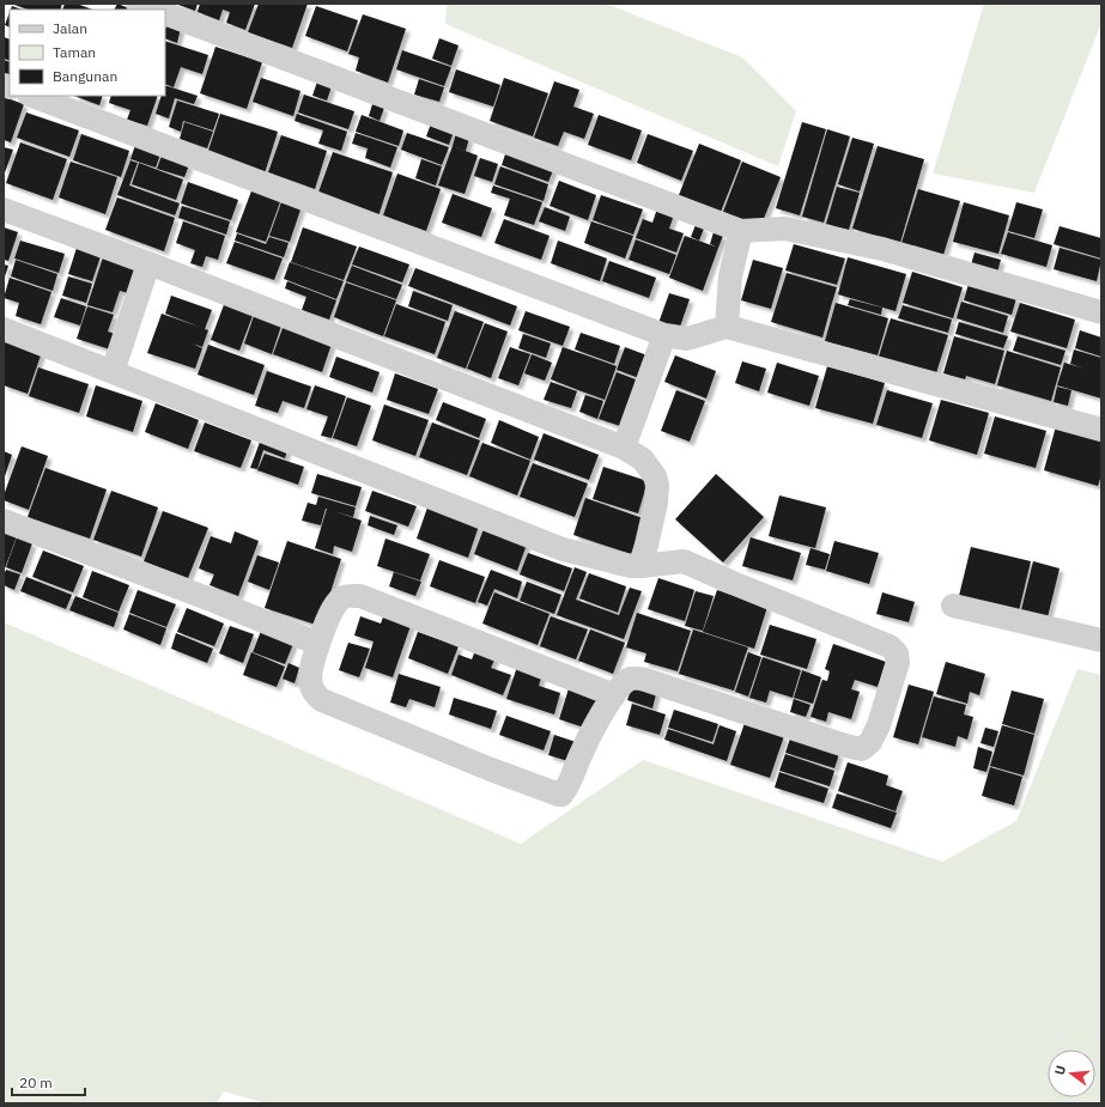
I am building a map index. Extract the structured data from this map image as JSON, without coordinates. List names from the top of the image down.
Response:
{
  "legend": ["Jalan", "Taman", "Bangunan"],
  "scale_bar": "20 m",
  "north": "left"
}
